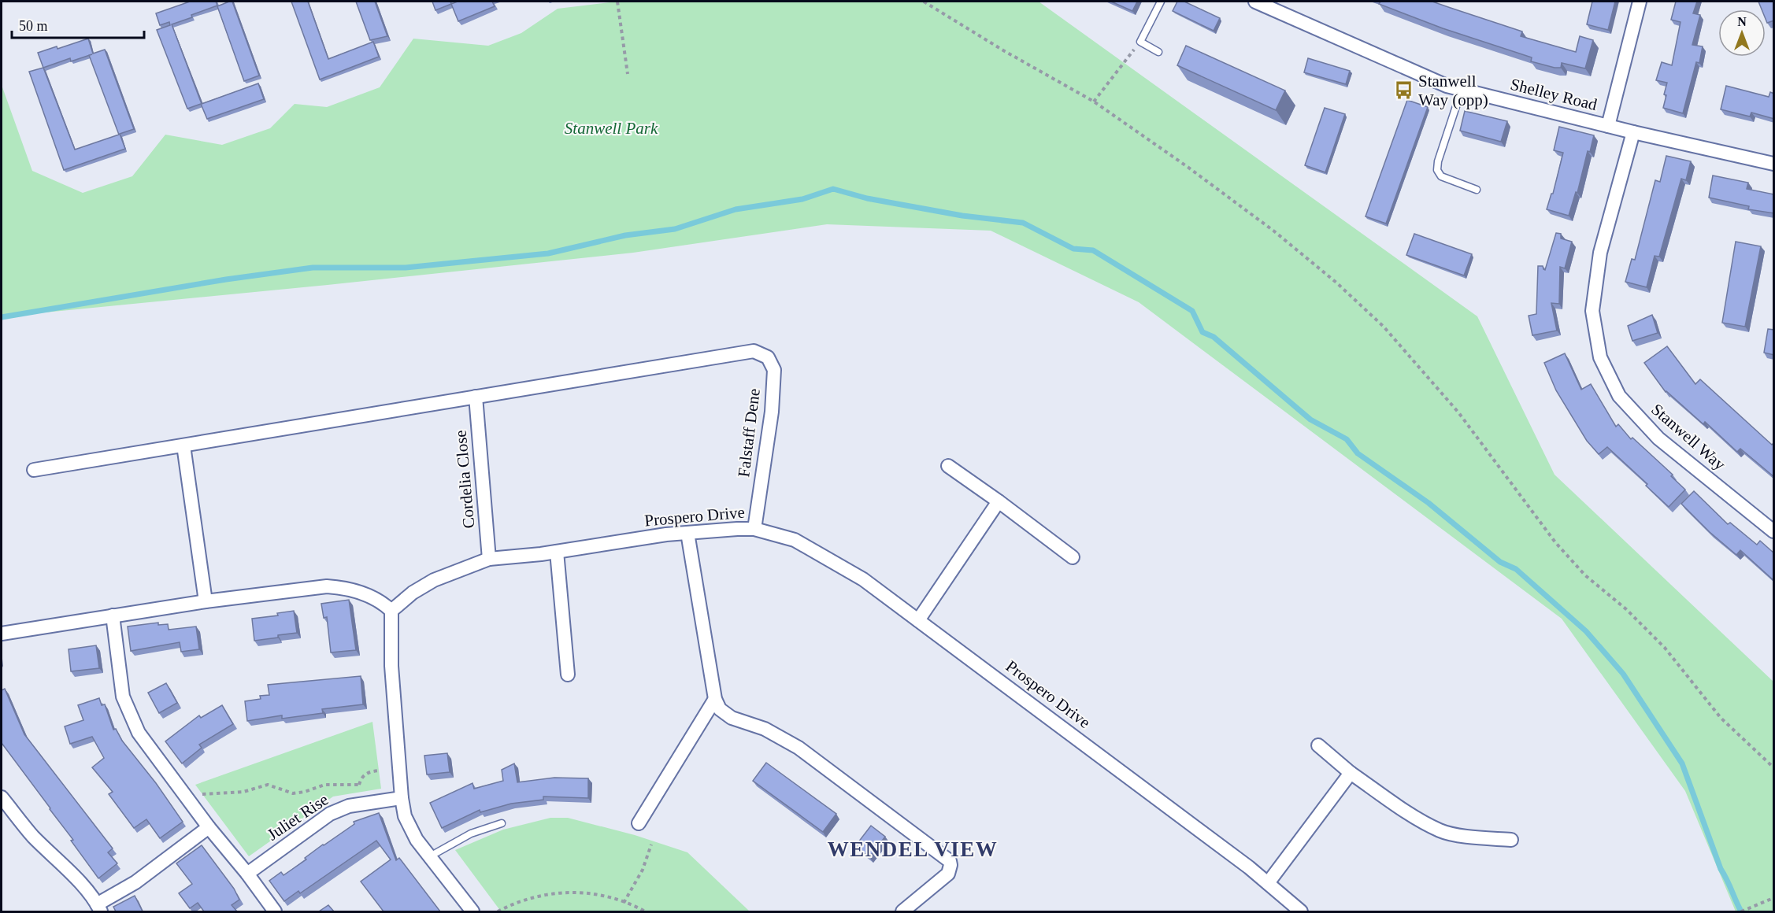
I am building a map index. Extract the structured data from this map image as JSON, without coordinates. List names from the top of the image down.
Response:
{
  "streets": {
    "street": [
      "Shelley Road",
      "Falstaff Dene",
      "Stanwell Way",
      "Cordelia Close",
      "Prospero Drive",
      "Juliet Rise"
    ]
  },
  "crossings": [
    ["Shelley Road", "Stanwell Way"],
    ["Falstaff Dene", "Cordelia Close"],
    ["Falstaff Dene", "Prospero Drive"],
    ["Cordelia Close", "Prospero Drive"]
  ],
  "districts": ["WENDEL VIEW"],
  "parks": ["Stanwell Park"],
  "places": {
    "bus stop": ["Stanwell Way (opp)"]
  },
  "scale_bar": "50 m",
  "north": "top"
}
